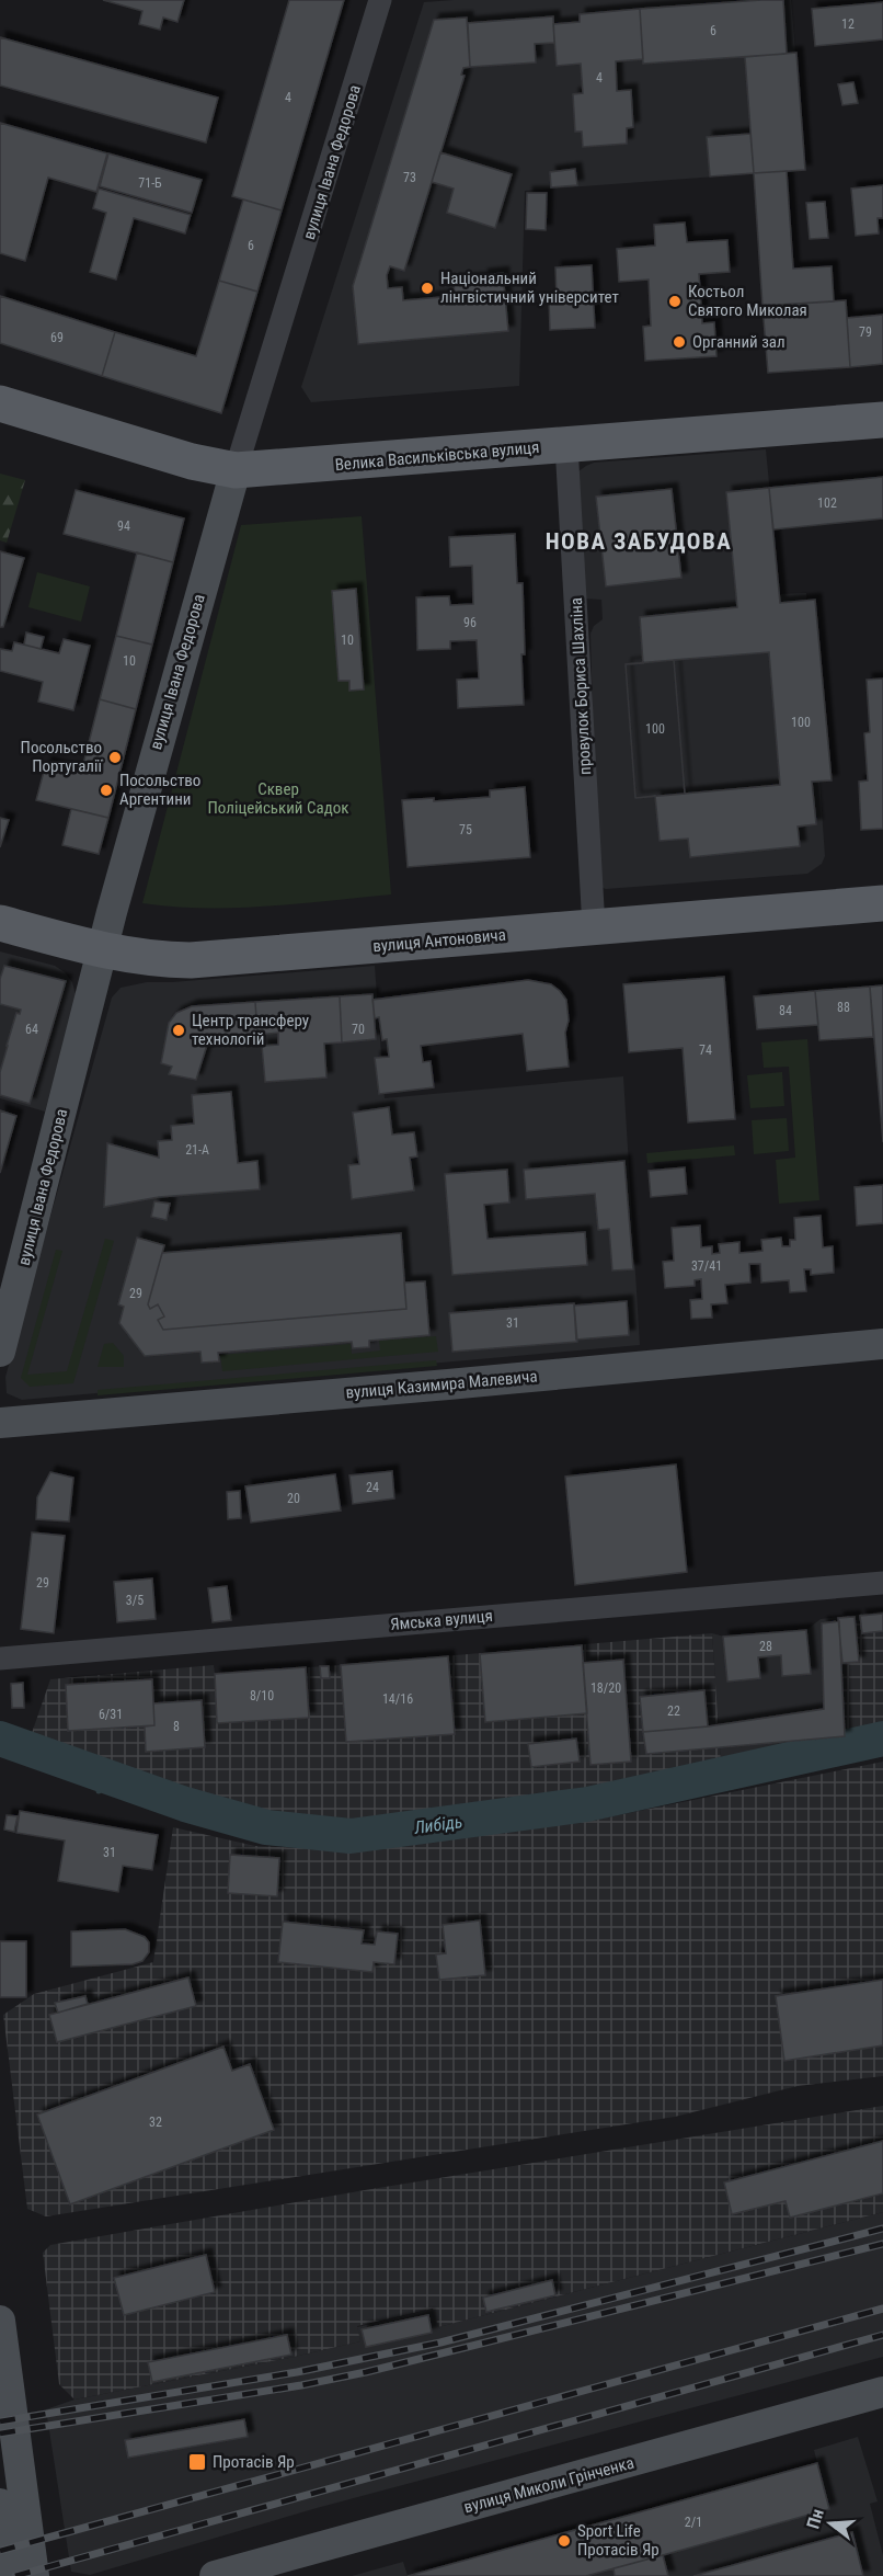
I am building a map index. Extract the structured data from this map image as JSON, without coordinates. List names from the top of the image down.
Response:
{
  "streets": {
    "main road": [
      "вулиця Івана Федорова",
      "Велика Васильківська вулиця",
      "вулиця Антоновича",
      "вулиця Казимира Малевича",
      "вулиця Миколи Грінченка"
    ],
    "street": ["провулок Бориса Шахліна", "Ямська вулиця"]
  },
  "crossings": [
    ["вулиця Івана Федорова", "Велика Васильківська вулиця"],
    ["вулиця Івана Федорова", "вулиця Антоновича"],
    ["Велика Васильківська вулиця", "провулок Бориса Шахліна"],
    ["провулок Бориса Шахліна", "вулиця Антоновича"]
  ],
  "districts": ["НОВА ЗАБУДОВА"],
  "water": ["Либідь"],
  "parks": ["Сквер Поліцейський Садок"],
  "places": {
    "other": [
      "Національний лінгвістичний університет",
      "Костьол Святого Миколая",
      "Органний зал",
      "Посольство Португалії",
      "Посольство Аргентини",
      "Центр трансферу технологій",
      "Sport Life Протасів Яр"
    ],
    "transit": ["Протасів Яр"]
  },
  "house_numbers": [
    "12",
    "6",
    "4",
    "4",
    "73",
    "71-Б",
    "6",
    "79",
    "69",
    "102",
    "94",
    "96",
    "10",
    "10",
    "100",
    "100",
    "75",
    "88",
    "84",
    "64",
    "70",
    "74",
    "21-А",
    "37/41",
    "29",
    "31",
    "24",
    "20",
    "29",
    "3/5",
    "28",
    "18/20",
    "8/10",
    "14/16",
    "22",
    "6/31",
    "8",
    "31",
    "32",
    "2/1"
  ],
  "north": "left"
}
